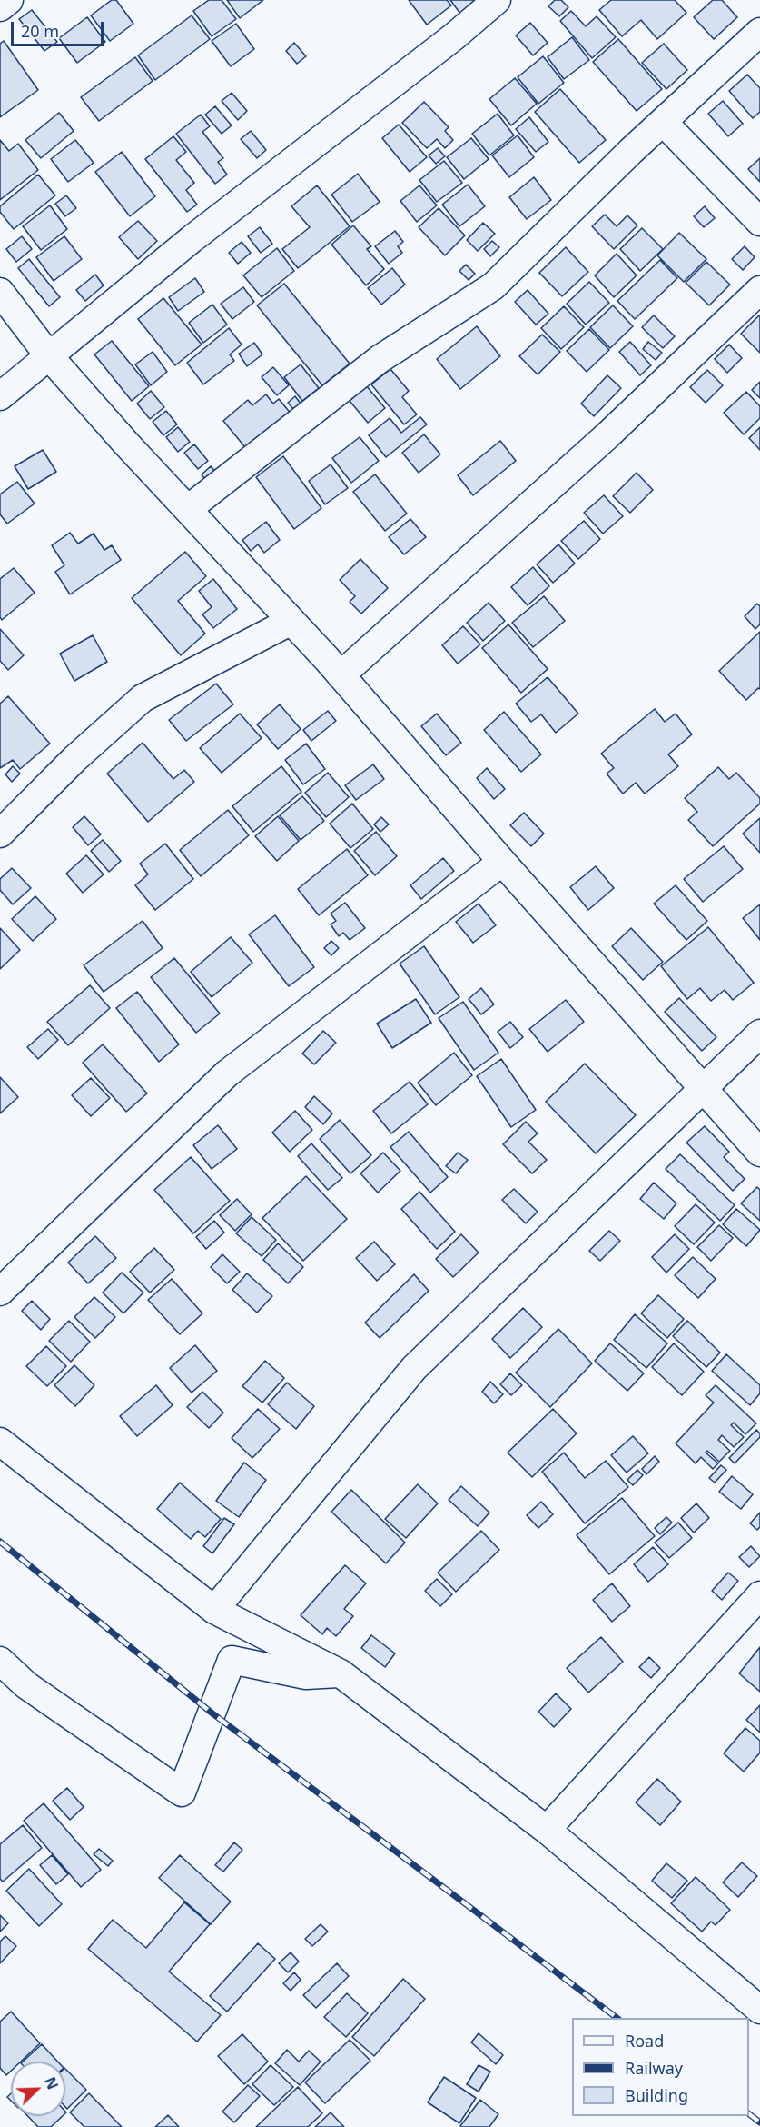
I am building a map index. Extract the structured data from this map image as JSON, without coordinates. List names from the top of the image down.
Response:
{
  "legend": ["Road", "Railway", "Building"],
  "scale_bar": "20 m",
  "north": "top right"
}
